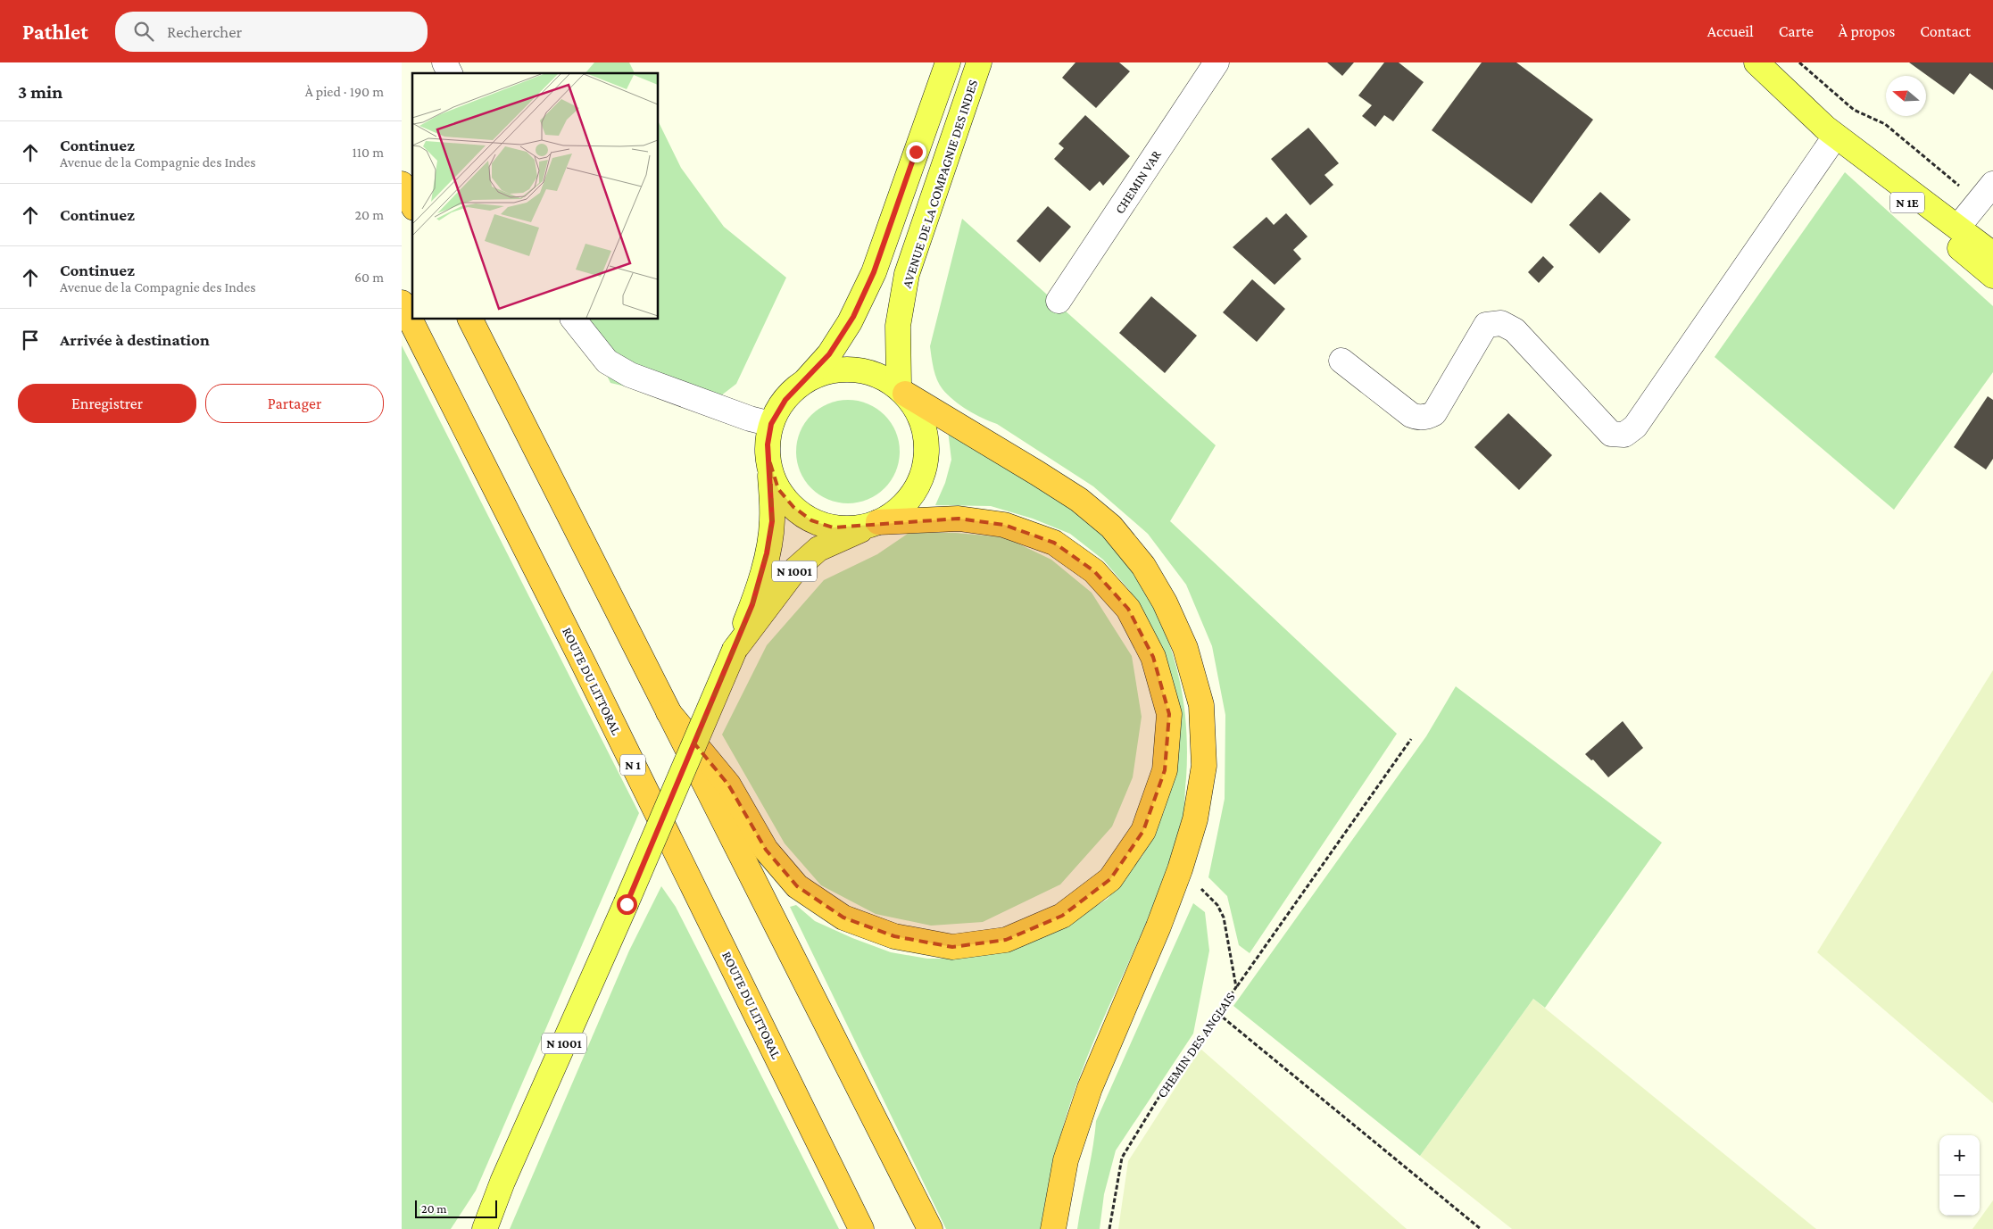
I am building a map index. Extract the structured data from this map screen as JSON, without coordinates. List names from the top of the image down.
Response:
{
  "streets": {
    "highway": ["ROUTE DU LITTORAL", "N 1"],
    "main road": ["AVENUE DE LA COMPAGNIE DES INDES", "N 1E", "N 1001"],
    "street": ["CHEMIN VAR"],
    "path": ["CHEMIN DES ANGLAIS"]
  },
  "crossings": [
    ["AVENUE DE LA COMPAGNIE DES INDES", "N 1001"]
  ],
  "scale_bar": "20 m",
  "north": "left",
  "page": {
    "header": "Pathlet",
    "search": "Rechercher",
    "nav": [
      "Accueil",
      "Carte",
      "À propos",
      "Contact"
    ],
    "heading": ["3 min", "À pied · 190 m"],
    "list": [
      ["Continuez", "Avenue de la Compagnie des Indes", "110 m"],
      ["Continuez", "20 m"],
      ["Continuez", "Avenue de la Compagnie des Indes", "60 m"],
      "Arrivée à destination"
    ],
    "buttons": ["Enregistrer", "Partager"],
    "map_buttons": ["+", "−"],
    "scale": "20 m"
  }
}
